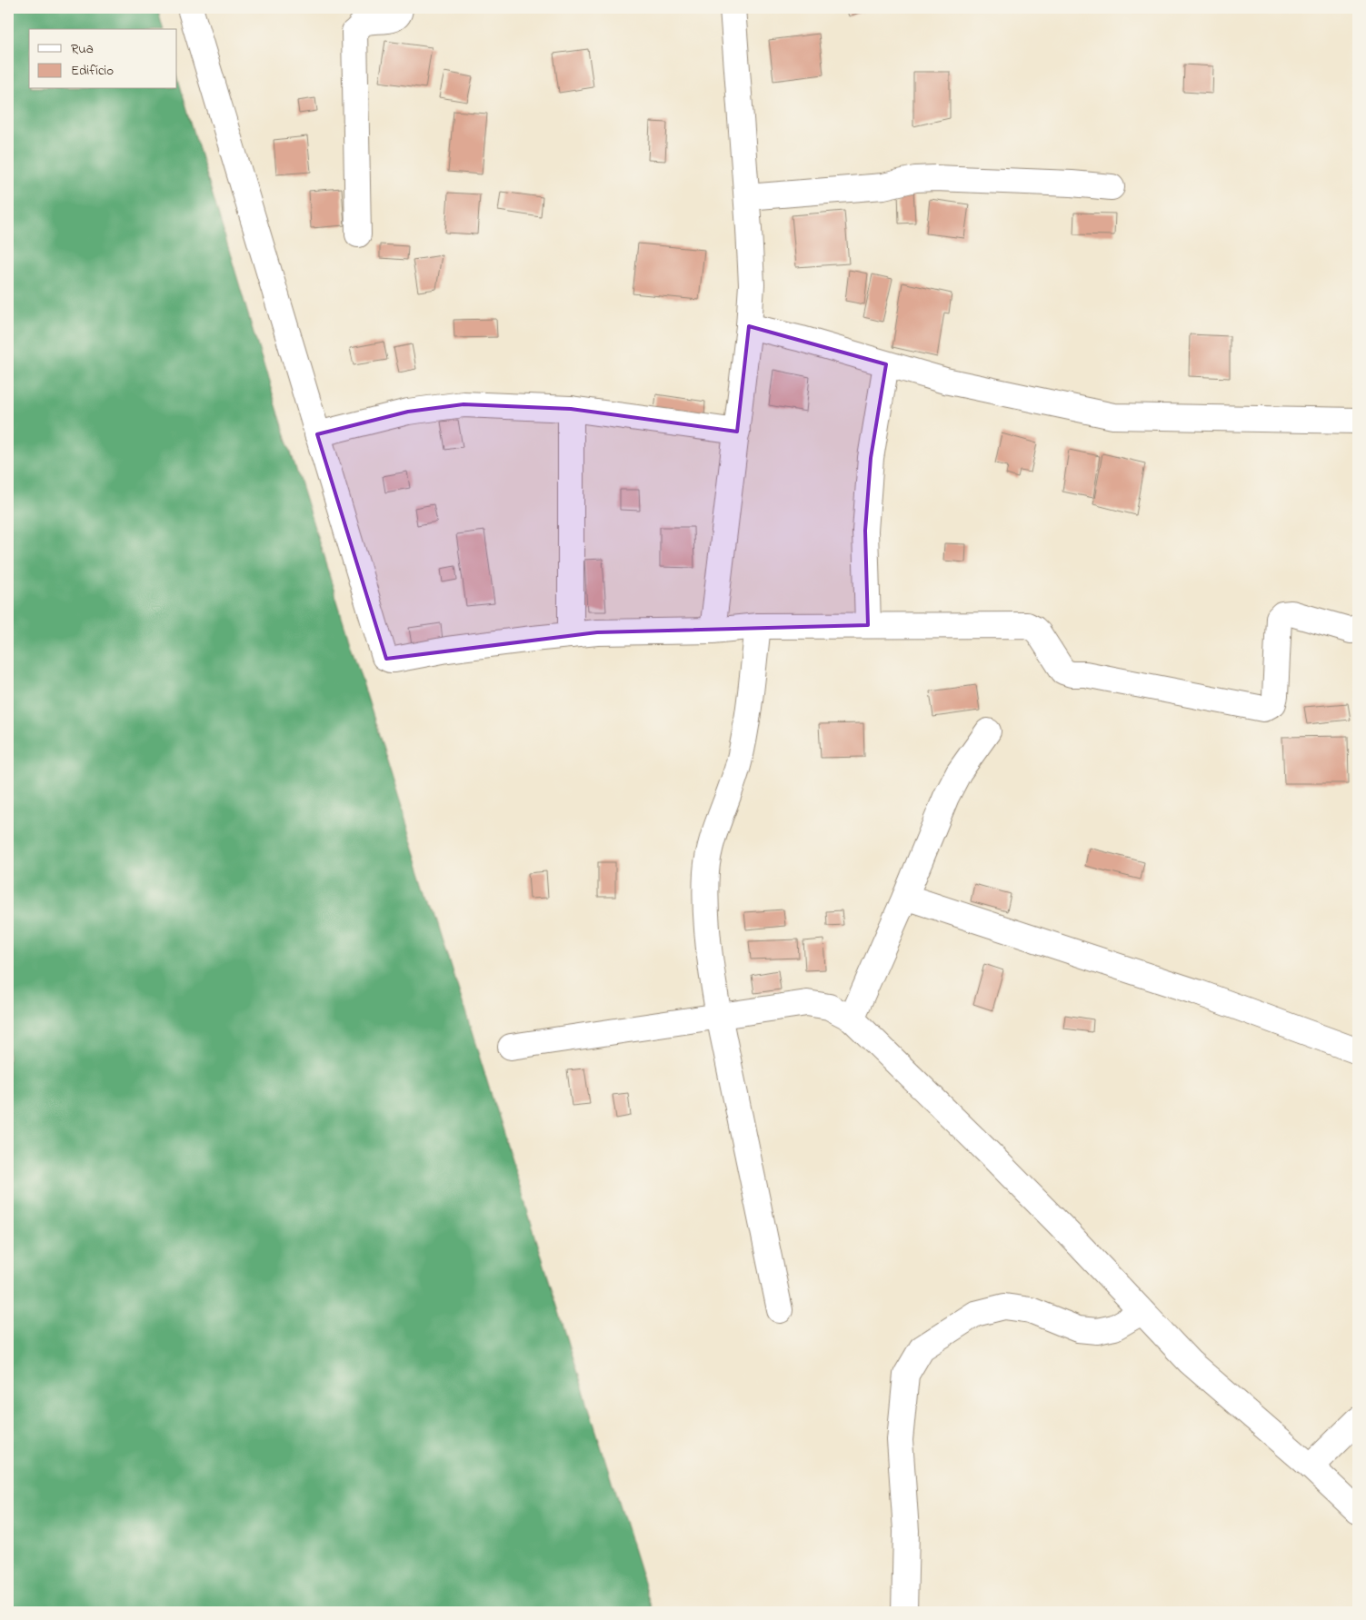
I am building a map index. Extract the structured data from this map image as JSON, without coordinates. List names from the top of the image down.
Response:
{
  "legend": ["Rua", "Edifício"]
}
